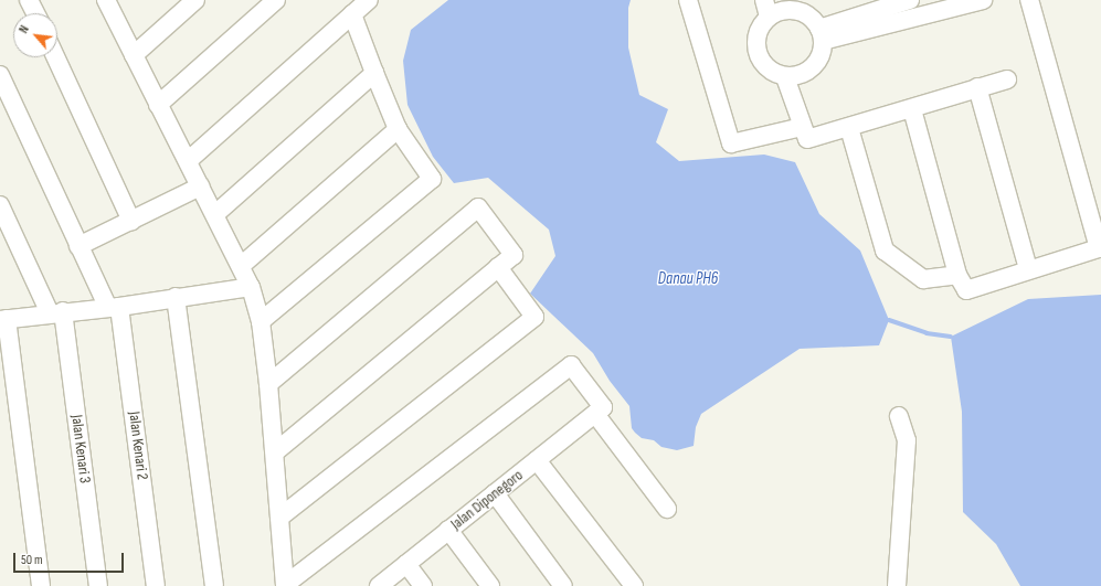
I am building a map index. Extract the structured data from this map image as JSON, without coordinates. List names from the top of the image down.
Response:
{
  "streets": {
    "street": ["Jalan Kenari 2", "Jalan Kenari 3", "Jalan Diponegoro"]
  },
  "water": ["Danau PH6"],
  "scale_bar": "50 m",
  "north": "top left"
}
